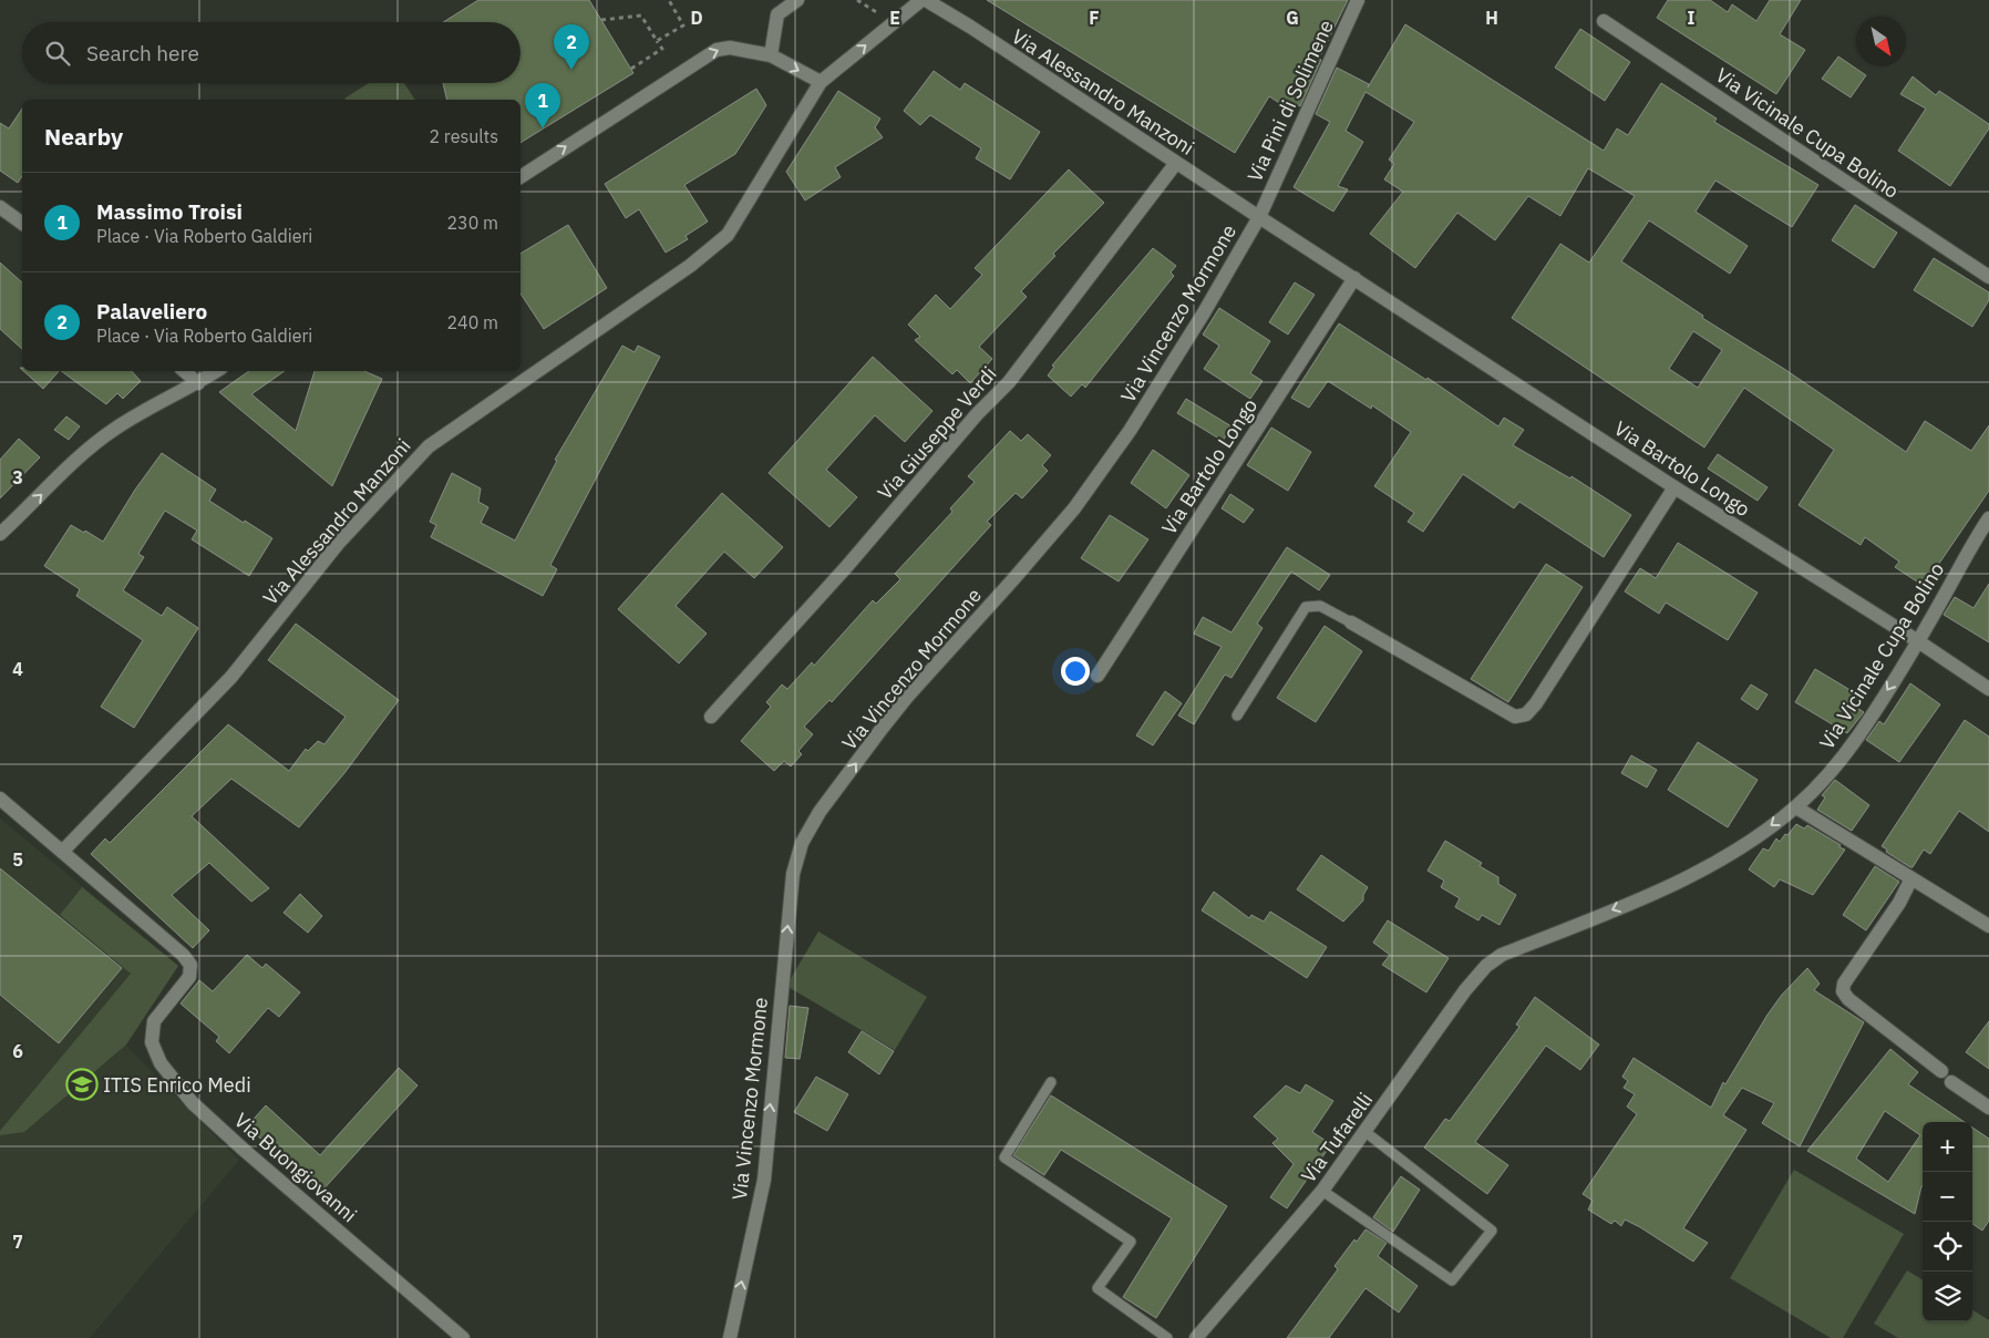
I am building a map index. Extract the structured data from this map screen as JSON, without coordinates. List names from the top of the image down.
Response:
{
  "streets": {
    "street": [
      "Via Alessandro Manzoni",
      "Via Pini di Solimene",
      "Via Vicinale Cupa Bolino",
      "Via Vincenzo Mormone",
      "Via Giuseppe Verdi",
      "Via Bartolo Longo",
      "Via Tufarelli",
      "Via Buongiovanni"
    ]
  },
  "crossings": [
    ["Via Alessandro Manzoni", "Via Pini di Solimene"],
    ["Via Alessandro Manzoni", "Via Vincenzo Mormone"],
    ["Via Alessandro Manzoni", "Via Giuseppe Verdi"],
    ["Via Alessandro Manzoni", "Via Bartolo Longo"],
    ["Via Alessandro Manzoni", "Via Buongiovanni"],
    ["Via Pini di Solimene", "Via Vincenzo Mormone"],
    ["Via Pini di Solimene", "Via Bartolo Longo"],
    ["Via Vicinale Cupa Bolino", "Via Bartolo Longo"],
    ["Via Vicinale Cupa Bolino", "Via Tufarelli"],
    ["Via Vincenzo Mormone", "Via Bartolo Longo"]
  ],
  "one_way": ["Via Vicinale Cupa Bolino", "Via Vincenzo Mormone"],
  "places": {
    "school or university": ["ITIS Enrico Medi"]
  },
  "north": "bottom right",
  "page": {
    "search": "Search here",
    "pins": ["2", "1"],
    "heading": ["Nearby", "2 results"],
    "list": [
      {
        "mark": "1",
        "name": "Massimo Troisi",
        "note": "Place · Via Roberto Galdieri",
        "value": "230 m"
      },
      {
        "mark": "2",
        "name": "Palaveliero",
        "note": "Place · Via Roberto Galdieri",
        "value": "240 m"
      }
    ],
    "map_buttons": ["+", "−"]
  },
  "grid": {
    "columns": [
      "D",
      "E",
      "F",
      "G",
      "H",
      "I"
    ],
    "rows": [
      "3",
      "4",
      "5",
      "6",
      "7"
    ]
  }
}
